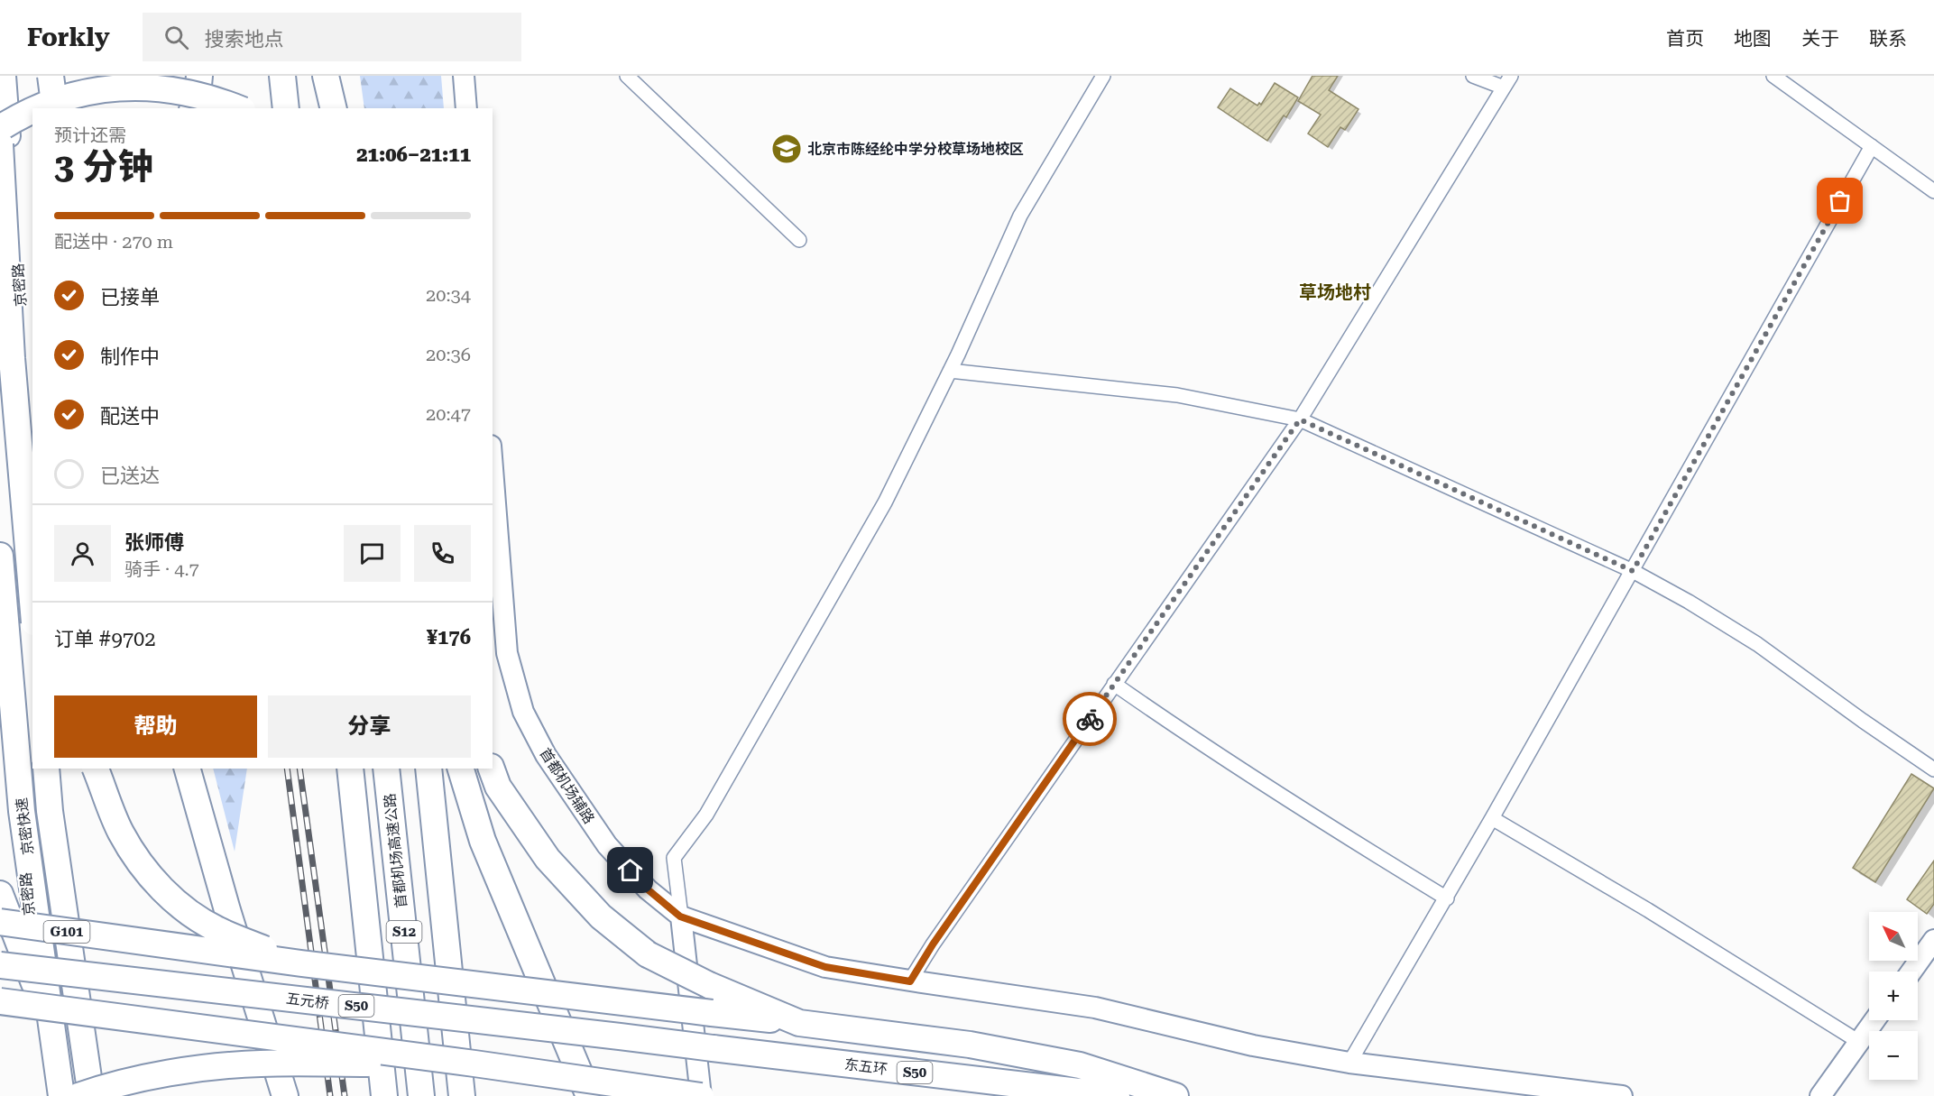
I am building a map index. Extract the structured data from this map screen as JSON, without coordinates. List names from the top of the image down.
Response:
{
  "streets": {
    "highway": [
      "京密快速",
      "首都机场高速公路",
      "G101",
      "S12",
      "五元桥",
      "S50",
      "东五环"
    ],
    "street": ["京密路", "首都机场辅路"]
  },
  "crossings": [
    ["五元桥", "东五环"]
  ],
  "districts": ["草场地村"],
  "places": {
    "school or university": ["北京市陈经纶中学分校草场地校区"]
  },
  "north": "top left",
  "page": {
    "header": "Forkly",
    "search": "搜索地点",
    "nav": [
      "首页",
      "地图",
      "关于",
      "联系"
    ],
    "heading": ["3 分钟", "预计还需", "21:06–21:11"],
    "panel": [
      "张师傅",
      "骑手 · 4.7",
      "订单 #9702",
      "¥176"
    ],
    "bar": "配送中 · 270 m",
    "list": [
      ["已接单", "20:34"],
      ["制作中", "20:36"],
      ["配送中", "20:47"],
      "已送达"
    ],
    "buttons": ["帮助", "分享"],
    "map_buttons": ["+", "−"]
  }
}
